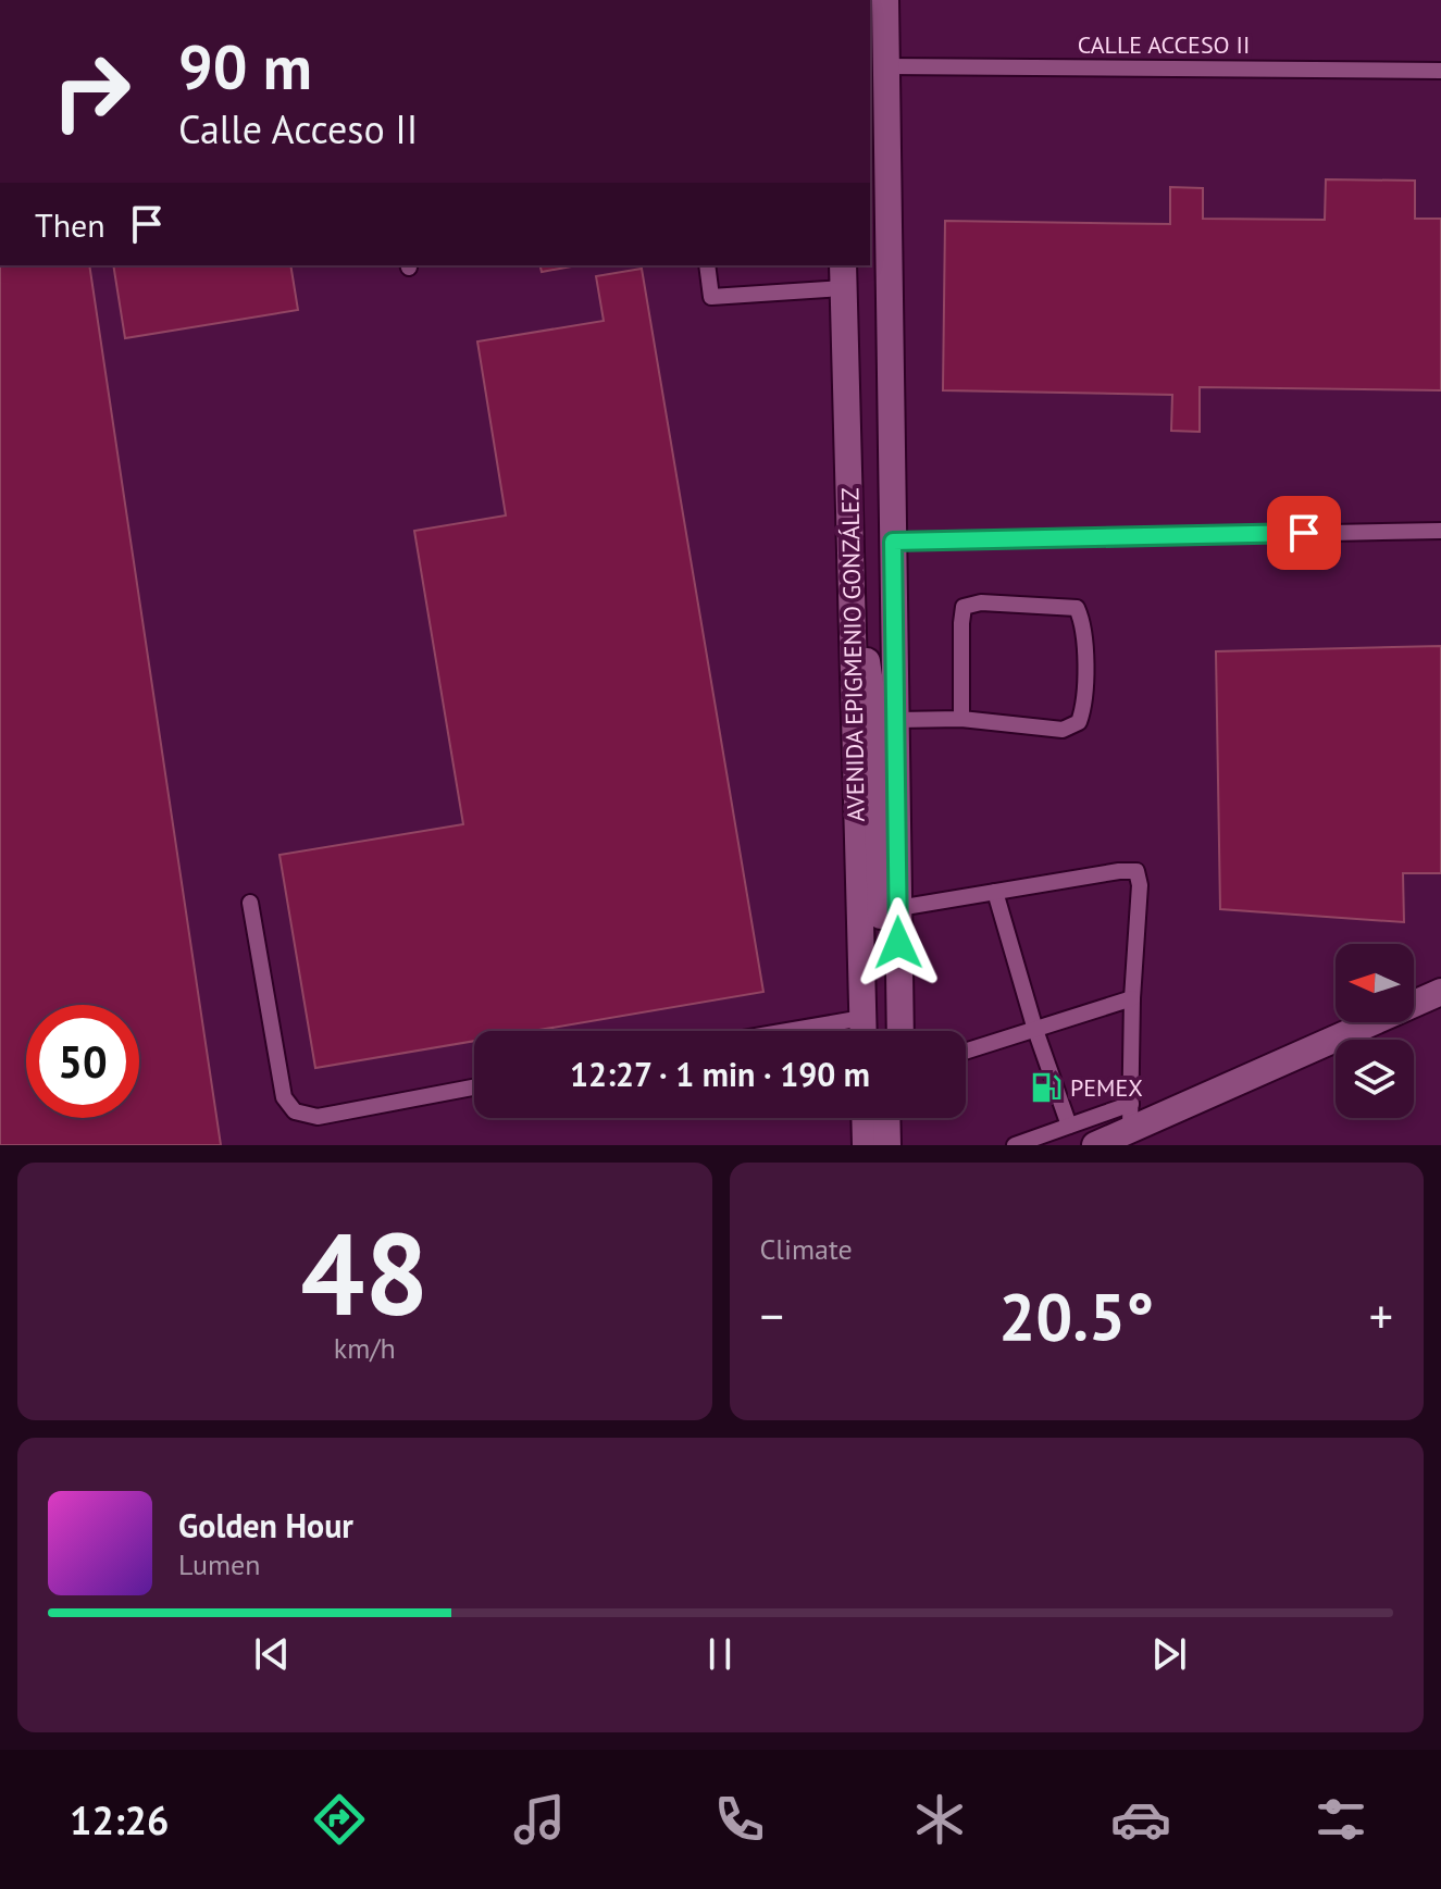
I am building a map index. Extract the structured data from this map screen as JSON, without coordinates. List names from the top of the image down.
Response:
{
  "streets": {
    "main road": ["AVENIDA EPIGMENIO GONZÁLEZ"],
    "lane": ["CALLE ACCESO II"]
  },
  "crossings": [
    ["CALLE ACCESO II", "AVENIDA EPIGMENIO GONZÁLEZ"]
  ],
  "places": {
    "fuel station": ["PEMEX"]
  },
  "north": "left",
  "page": {
    "turn": ["90 m", "Calle Acceso II"],
    "then": "Then",
    "limit": "50",
    "trip": "12:27 · 1 min · 190 m",
    "tile": [
      ["48", "km/h"],
      "Climate"
    ],
    "heat": ["−", "20.5°", "+"],
    "song": ["Golden Hour", "Lumen"],
    "tabs": "12:26"
  }
}
